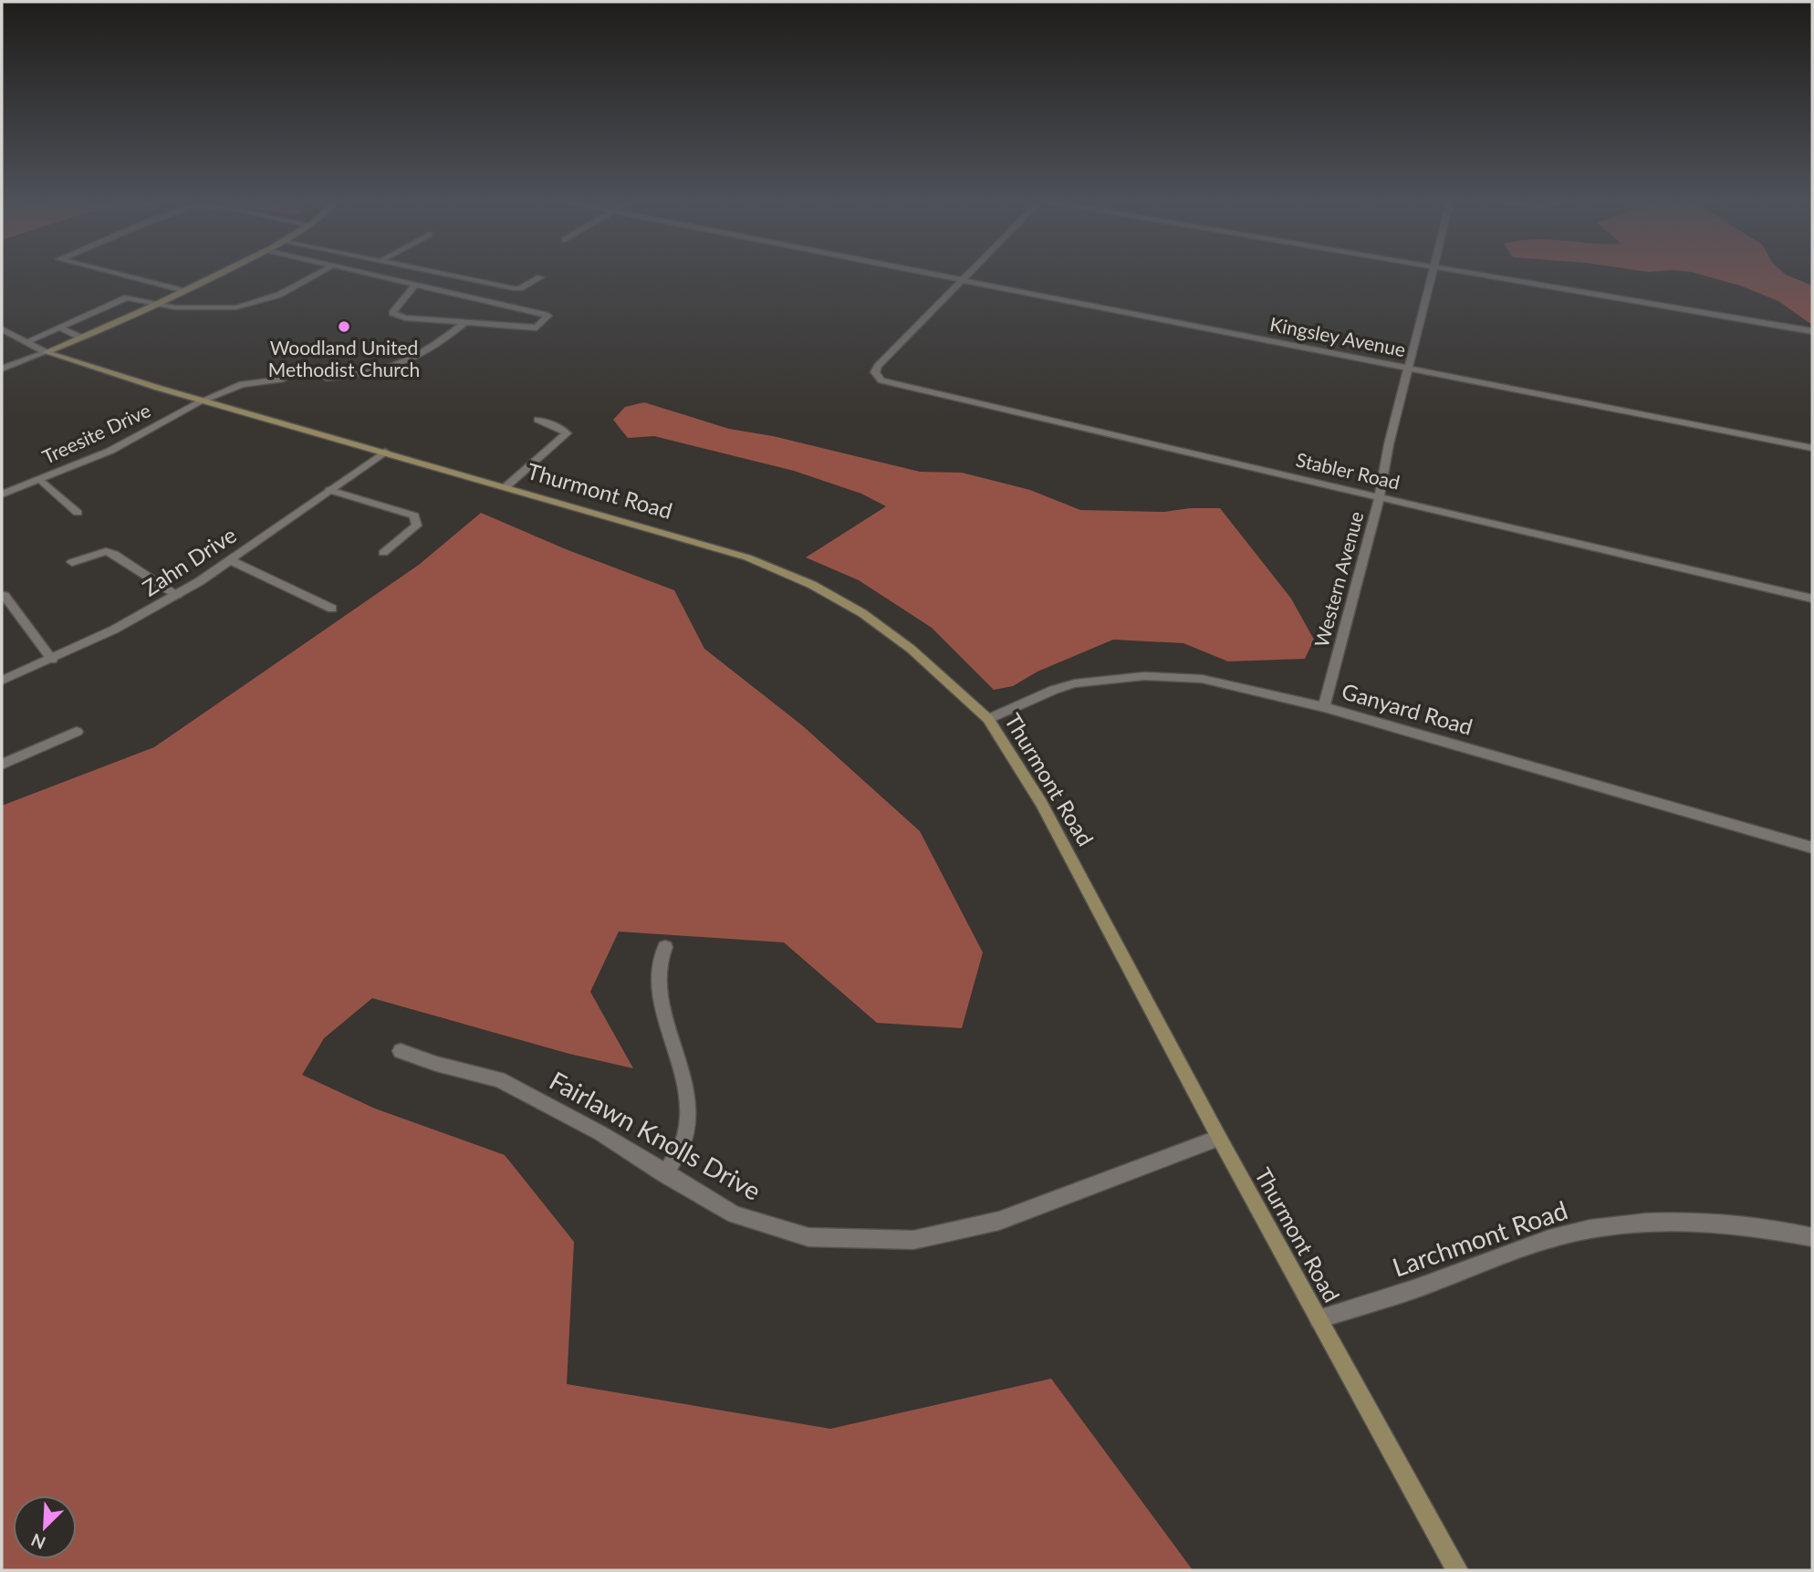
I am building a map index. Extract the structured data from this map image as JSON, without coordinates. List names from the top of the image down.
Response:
{
  "streets": {
    "street": [
      "Kingsley Avenue",
      "Treesite Drive",
      "Stabler Road",
      "Thurmont Road",
      "Zahn Drive",
      "Western Avenue",
      "Ganyard Road",
      "Fairlawn Knolls Drive",
      "Larchmont Road"
    ]
  },
  "crossings": [
    ["Kingsley Avenue", "Stabler Road"],
    ["Kingsley Avenue", "Western Avenue"],
    ["Treesite Drive", "Thurmont Road"],
    ["Stabler Road", "Western Avenue"],
    ["Thurmont Road", "Zahn Drive"],
    ["Thurmont Road", "Ganyard Road"],
    ["Thurmont Road", "Fairlawn Knolls Drive"],
    ["Thurmont Road", "Larchmont Road"],
    ["Western Avenue", "Ganyard Road"]
  ],
  "places": ["Woodland United Methodist Church"],
  "north": "bottom left"
}
